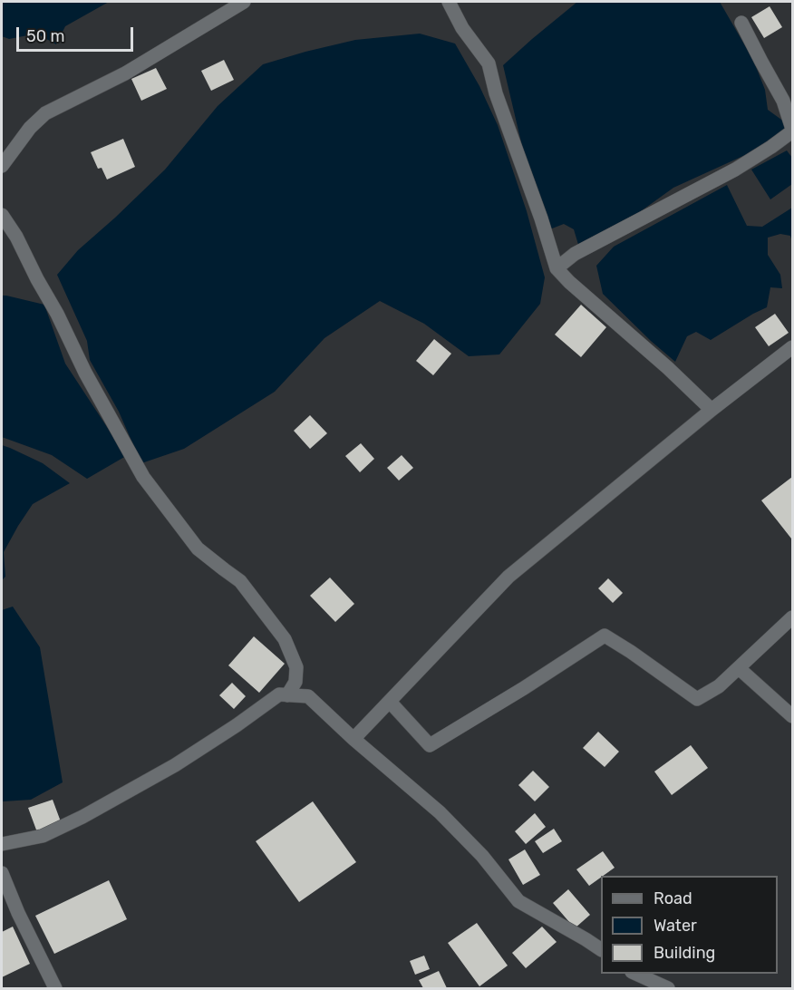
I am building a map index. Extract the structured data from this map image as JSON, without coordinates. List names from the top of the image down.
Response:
{
  "legend": ["Road", "Water", "Building"],
  "scale_bar": "50 m"
}
